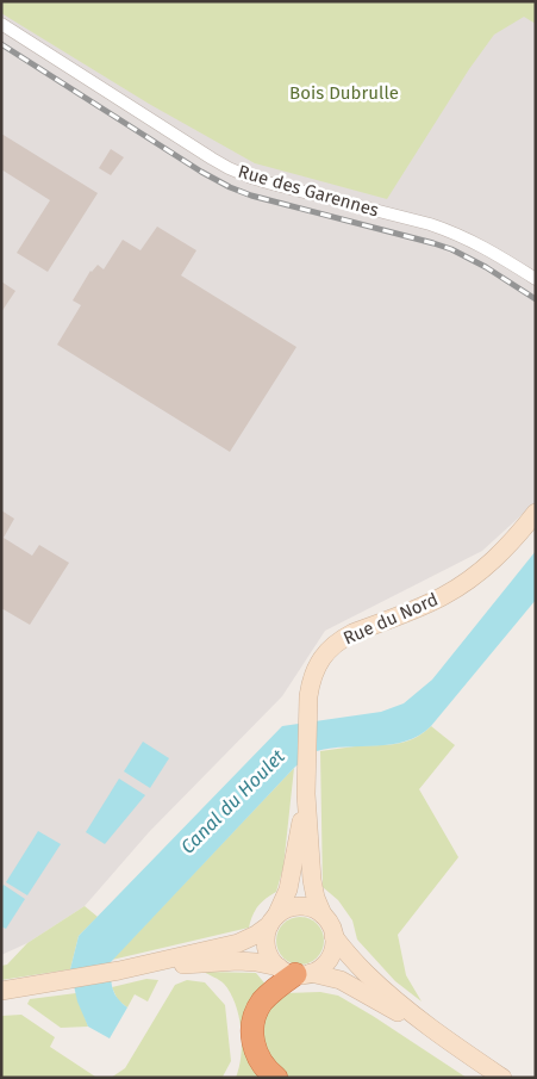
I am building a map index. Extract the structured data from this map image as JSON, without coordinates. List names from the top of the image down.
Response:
{
  "streets": {
    "street": ["Rue des Garennes", "Rue du Nord"]
  },
  "water": ["Canal du Houlet"],
  "parks": ["Bois Dubrulle"]
}
